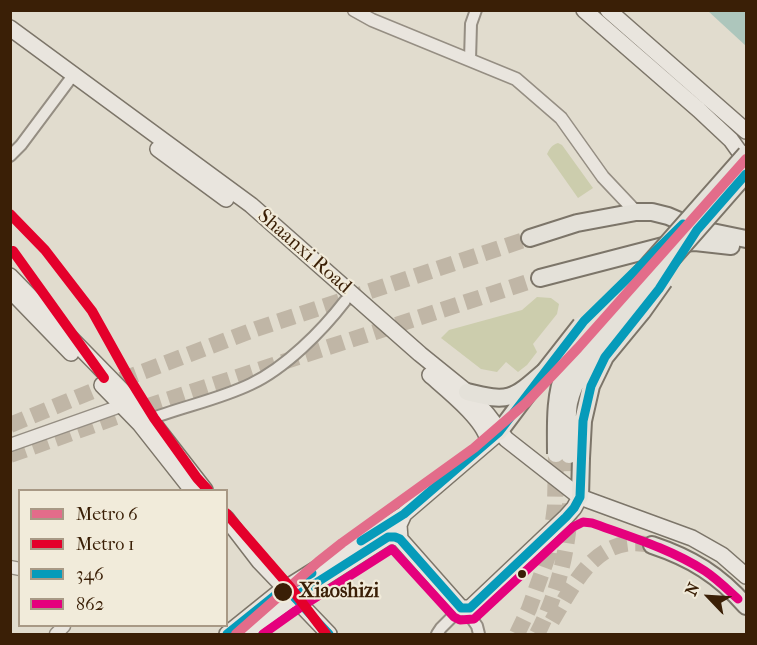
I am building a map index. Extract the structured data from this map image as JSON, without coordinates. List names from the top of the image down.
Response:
{
  "streets": {
    "main road": ["Shaanxi Road"]
  },
  "places": ["Xiaoshizi"],
  "lines": [
    "metro line 6",
    "transit line 346",
    "metro line 1",
    "transit line 862"
  ],
  "legend": [
    "Metro 6",
    "Metro 1",
    "346",
    "862"
  ],
  "north": "top left"
}
